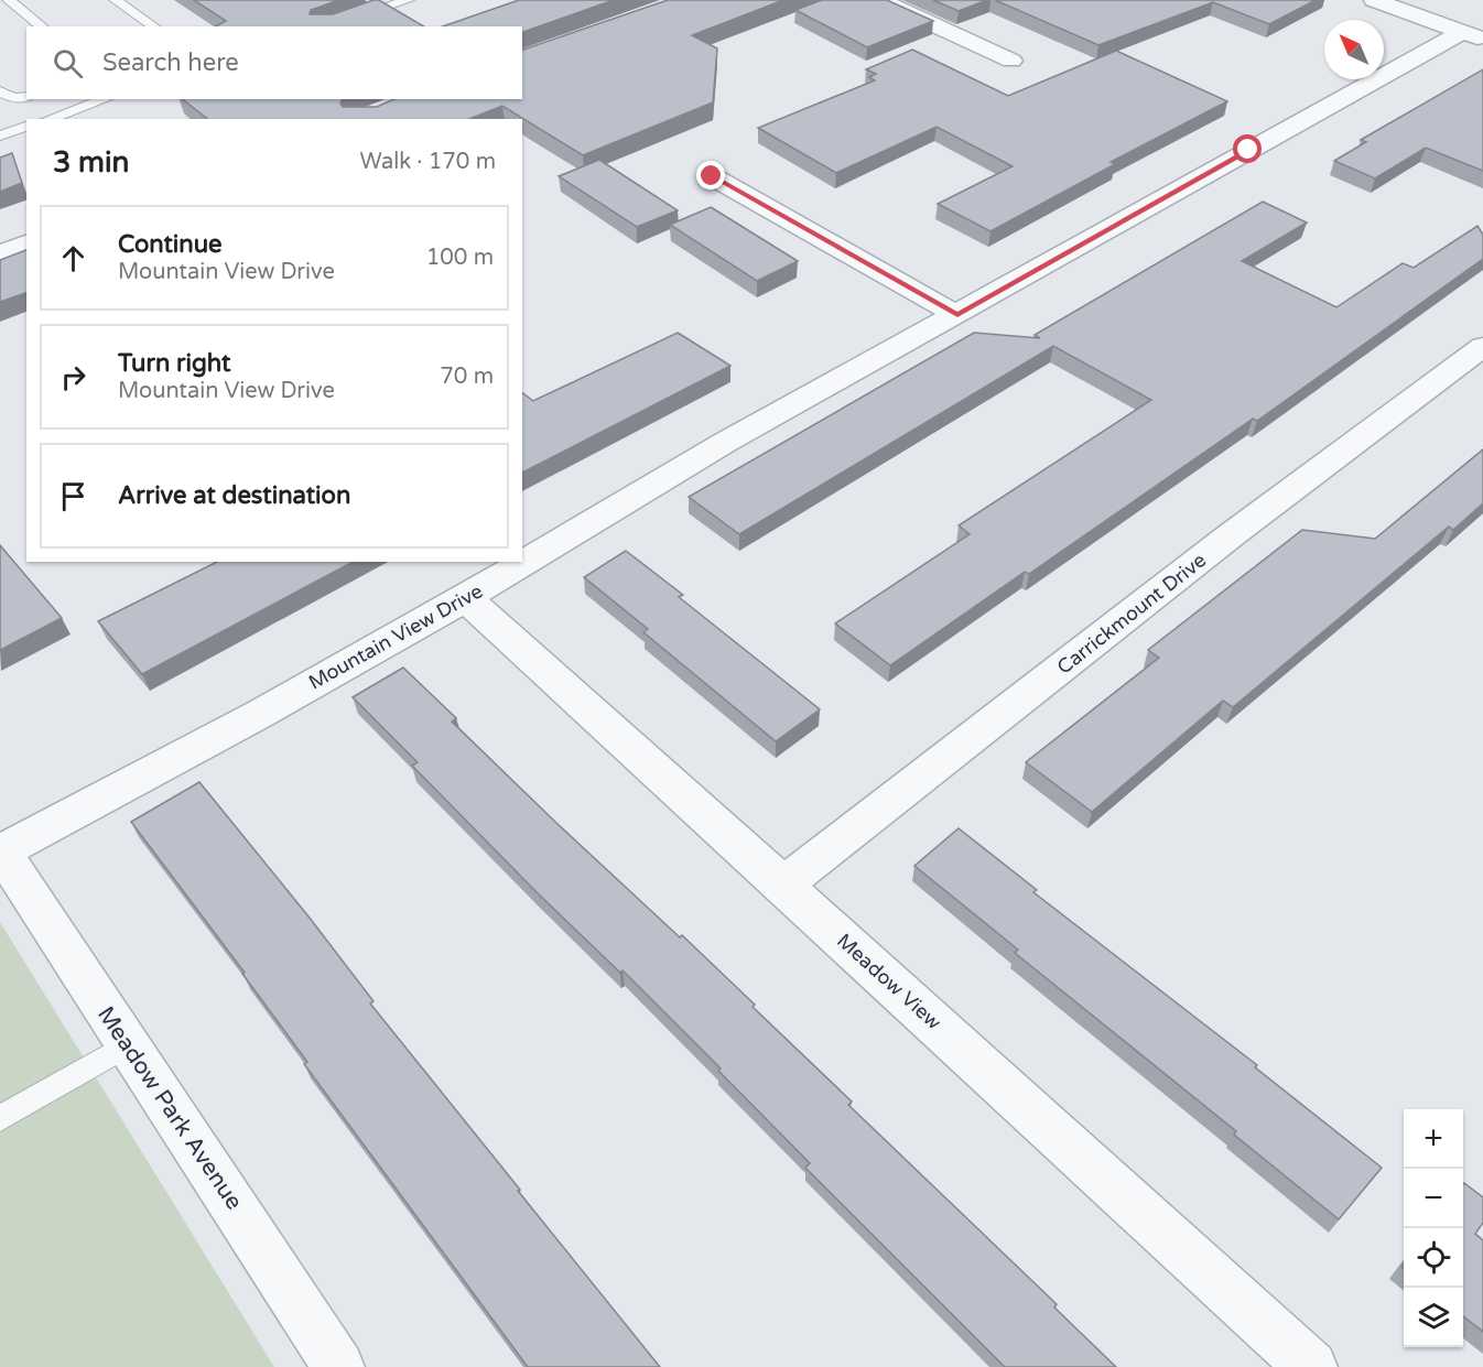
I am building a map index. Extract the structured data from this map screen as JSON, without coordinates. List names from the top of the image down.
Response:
{
  "streets": {
    "street": [
      "Carrickmount Drive",
      "Mountain View Drive",
      "Meadow View",
      "Meadow Park Avenue"
    ]
  },
  "crossings": [
    ["Carrickmount Drive", "Meadow View"],
    ["Mountain View Drive", "Meadow View"],
    ["Mountain View Drive", "Meadow Park Avenue"]
  ],
  "north": "top left",
  "page": {
    "search": "Search here",
    "heading": ["3 min", "Walk · 170 m"],
    "list": [
      ["Continue", "Mountain View Drive", "100 m"],
      ["Turn right", "Mountain View Drive", "70 m"],
      "Arrive at destination"
    ],
    "map_buttons": ["+", "−"]
  }
}
